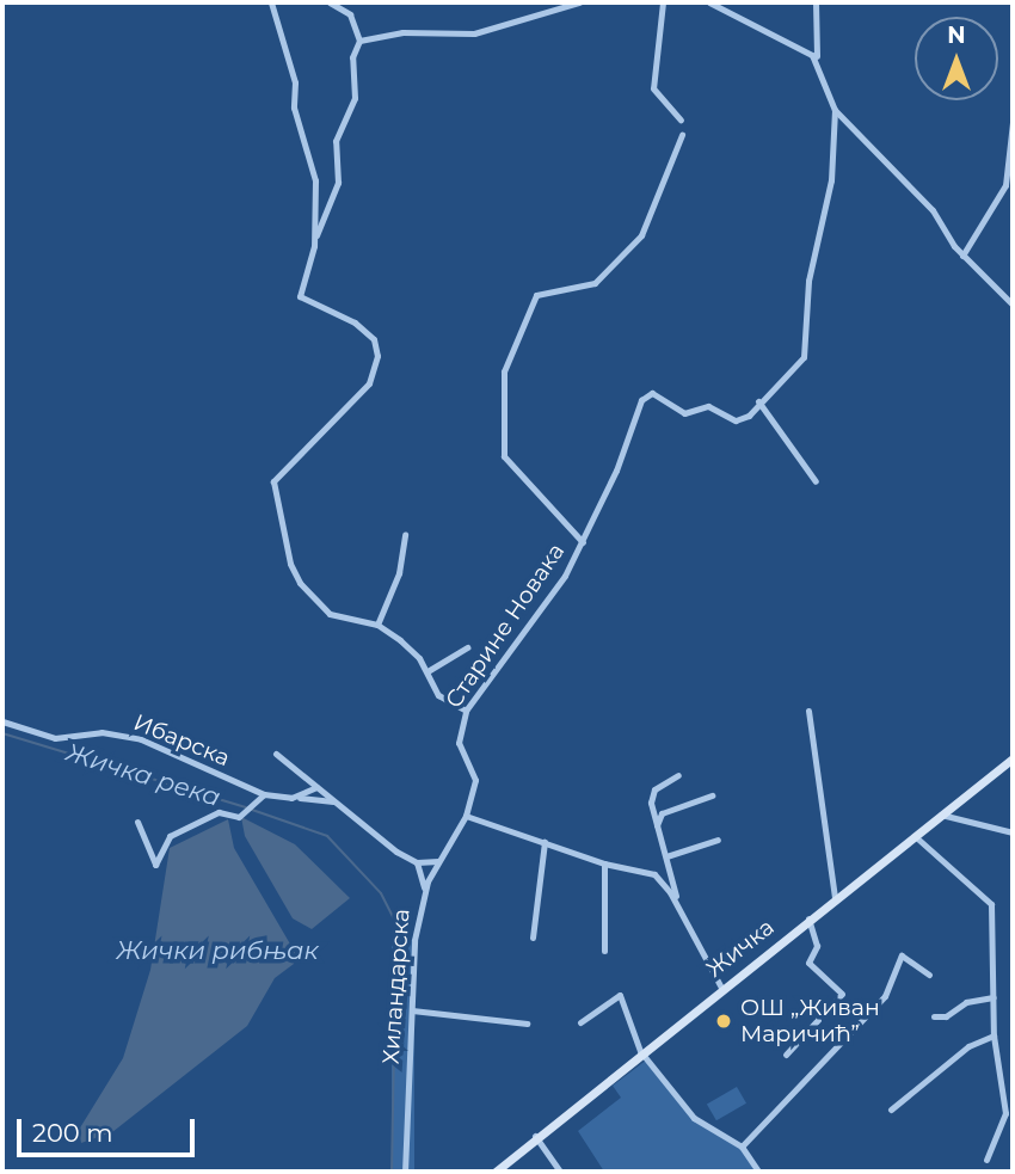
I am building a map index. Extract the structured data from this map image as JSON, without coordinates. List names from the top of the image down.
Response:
{
  "streets": {
    "main road": ["Жичка"],
    "street": ["Старине Новака", "Ибарска", "Хиландарска"]
  },
  "crossings": [
    ["Старине Новака", "Хиландарска"]
  ],
  "water": ["Жичка река", "Жички рибњак"],
  "places": ["ОШ „Живан Маричић”"],
  "scale_bar": "200 m",
  "north": "top"
}
